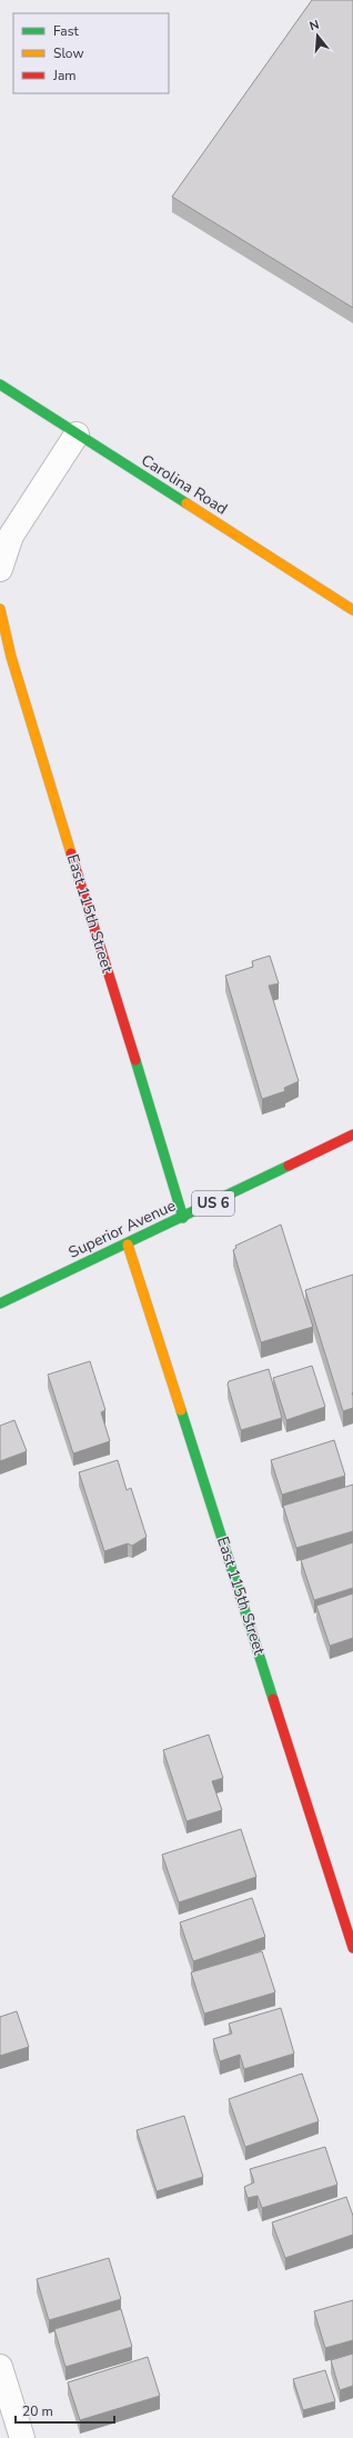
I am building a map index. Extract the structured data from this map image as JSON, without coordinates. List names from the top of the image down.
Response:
{
  "streets": {
    "street": [
      "Carolina Road",
      "East 115th Street",
      "US 6",
      "Superior Avenue"
    ]
  },
  "crossings": [
    ["East 115th Street", "Superior Avenue"]
  ],
  "legend": ["Fast", "Slow", "Jam"],
  "scale_bar": "20 m",
  "north": "top"
}
